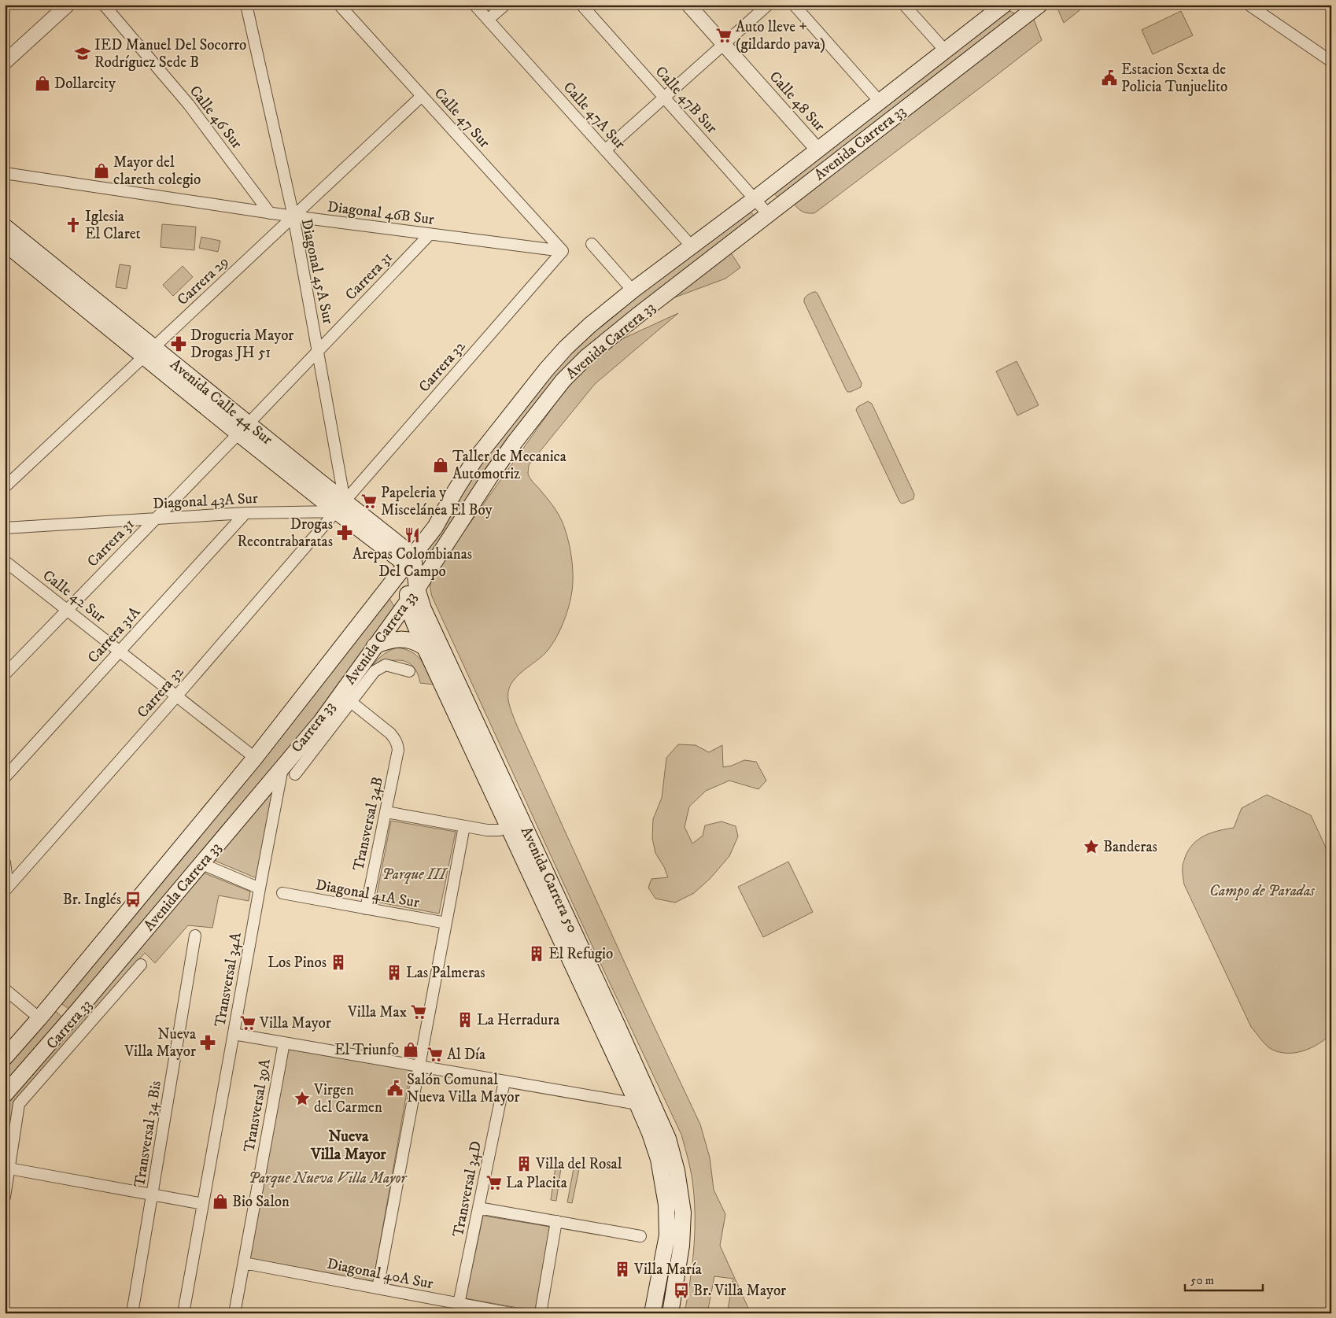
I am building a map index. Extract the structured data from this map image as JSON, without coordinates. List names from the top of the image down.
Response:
{
  "streets": {
    "main road": ["Avenida Carrera 33", "Avenida Calle 44 Sur", "Avenida Carrera 50"],
    "street": [
      "Calle 47B Sur",
      "Calle 48 Sur",
      "Calle 47A Sur",
      "Calle 46 Sur",
      "Calle 47 Sur",
      "Diagonal 46B Sur",
      "Diagonal 45A Sur",
      "Carrera 31",
      "Carrera 29",
      "Carrera 32",
      "Diagonal 43A Sur",
      "Calle 42 Sur",
      "Carrera 31A",
      "Carrera 33",
      "Transversal 34B",
      "Diagonal 41A Sur",
      "Transversal 34A",
      "Transversal 39A",
      "Transversal 34 Bis",
      "Transversal 34D",
      "Diagonal 40A Sur"
    ]
  },
  "crossings": [
    ["Calle 47B Sur", "Avenida Carrera 33"],
    ["Calle 48 Sur", "Avenida Carrera 33"],
    ["Calle 47A Sur", "Avenida Carrera 33"],
    ["Calle 46 Sur", "Diagonal 45A Sur"],
    ["Calle 47 Sur", "Diagonal 46B Sur"],
    ["Calle 47 Sur", "Carrera 29"],
    ["Calle 47 Sur", "Carrera 32"],
    ["Avenida Carrera 33", "Avenida Calle 44 Sur"],
    ["Avenida Carrera 33", "Calle 42 Sur"],
    ["Avenida Carrera 33", "Carrera 33"],
    ["Avenida Carrera 33", "Avenida Carrera 50"],
    ["Avenida Carrera 33", "Transversal 34A"],
    ["Diagonal 46B Sur", "Diagonal 45A Sur"],
    ["Diagonal 46B Sur", "Carrera 31"],
    ["Diagonal 46B Sur", "Carrera 29"],
    ["Diagonal 46B Sur", "Carrera 32"],
    ["Diagonal 45A Sur", "Carrera 31"],
    ["Diagonal 45A Sur", "Carrera 29"],
    ["Diagonal 45A Sur", "Carrera 32"],
    ["Diagonal 45A Sur", "Avenida Calle 44 Sur"],
    ["Diagonal 45A Sur", "Diagonal 43A Sur"],
    ["Carrera 31", "Avenida Calle 44 Sur"],
    ["Carrera 31", "Diagonal 43A Sur"],
    ["Carrera 31", "Calle 42 Sur"],
    ["Carrera 29", "Avenida Calle 44 Sur"],
    ["Carrera 32", "Avenida Calle 44 Sur"],
    ["Carrera 32", "Diagonal 43A Sur"],
    ["Carrera 32", "Calle 42 Sur"],
    ["Avenida Calle 44 Sur", "Diagonal 43A Sur"],
    ["Diagonal 43A Sur", "Carrera 31A"],
    ["Calle 42 Sur", "Carrera 31A"],
    ["Carrera 33", "Transversal 34B"],
    ["Carrera 33", "Transversal 34A"],
    ["Transversal 34B", "Diagonal 41A Sur"],
    ["Transversal 39A", "Diagonal 40A Sur"],
    ["Transversal 34D", "Diagonal 40A Sur"]
  ],
  "districts": ["Nueva Villa Mayor"],
  "parks": ["Parque III", "Campo de Paradas", "Parque Nueva Villa Mayor"],
  "places": {
    "supermarket": [
      "Auto lleve + (gildardo pava)",
      "Papeleria y Miscelánea El Boy",
      "Villa Max",
      "Villa Mayor",
      "Al Día",
      "La Placita"
    ],
    "school or university": ["IED Manuel Del Socorro Rodríguez Sede B"],
    "public building": ["Estacion Sexta de Policia Tunjuelito", "Salón Comunal Nueva Villa Mayor"],
    "shop": [
      "Dollarcity",
      "Mayor del clareth colegio",
      "Taller de Mecanica Automotriz",
      "El Triunfo",
      "Bio Salon"
    ],
    "church": ["Iglesia El Claret"],
    "pharmacy": ["Drogueria Mayor Drogas JH 51", "Drogas Recontrabaratas", "Nueva Villa Mayor"],
    "restaurant": ["Arepas Colombianas Del Campo"],
    "place": ["Banderas", "Virgen del Carmen"],
    "bus stop": ["Br. Inglés", "Br. Villa Mayor"],
    "building": [
      "El Refugio",
      "Los Pinos",
      "Las Palmeras",
      "La Herradura",
      "Villa del Rosal",
      "Villa María"
    ]
  },
  "scale_bar": "50 m"
}
